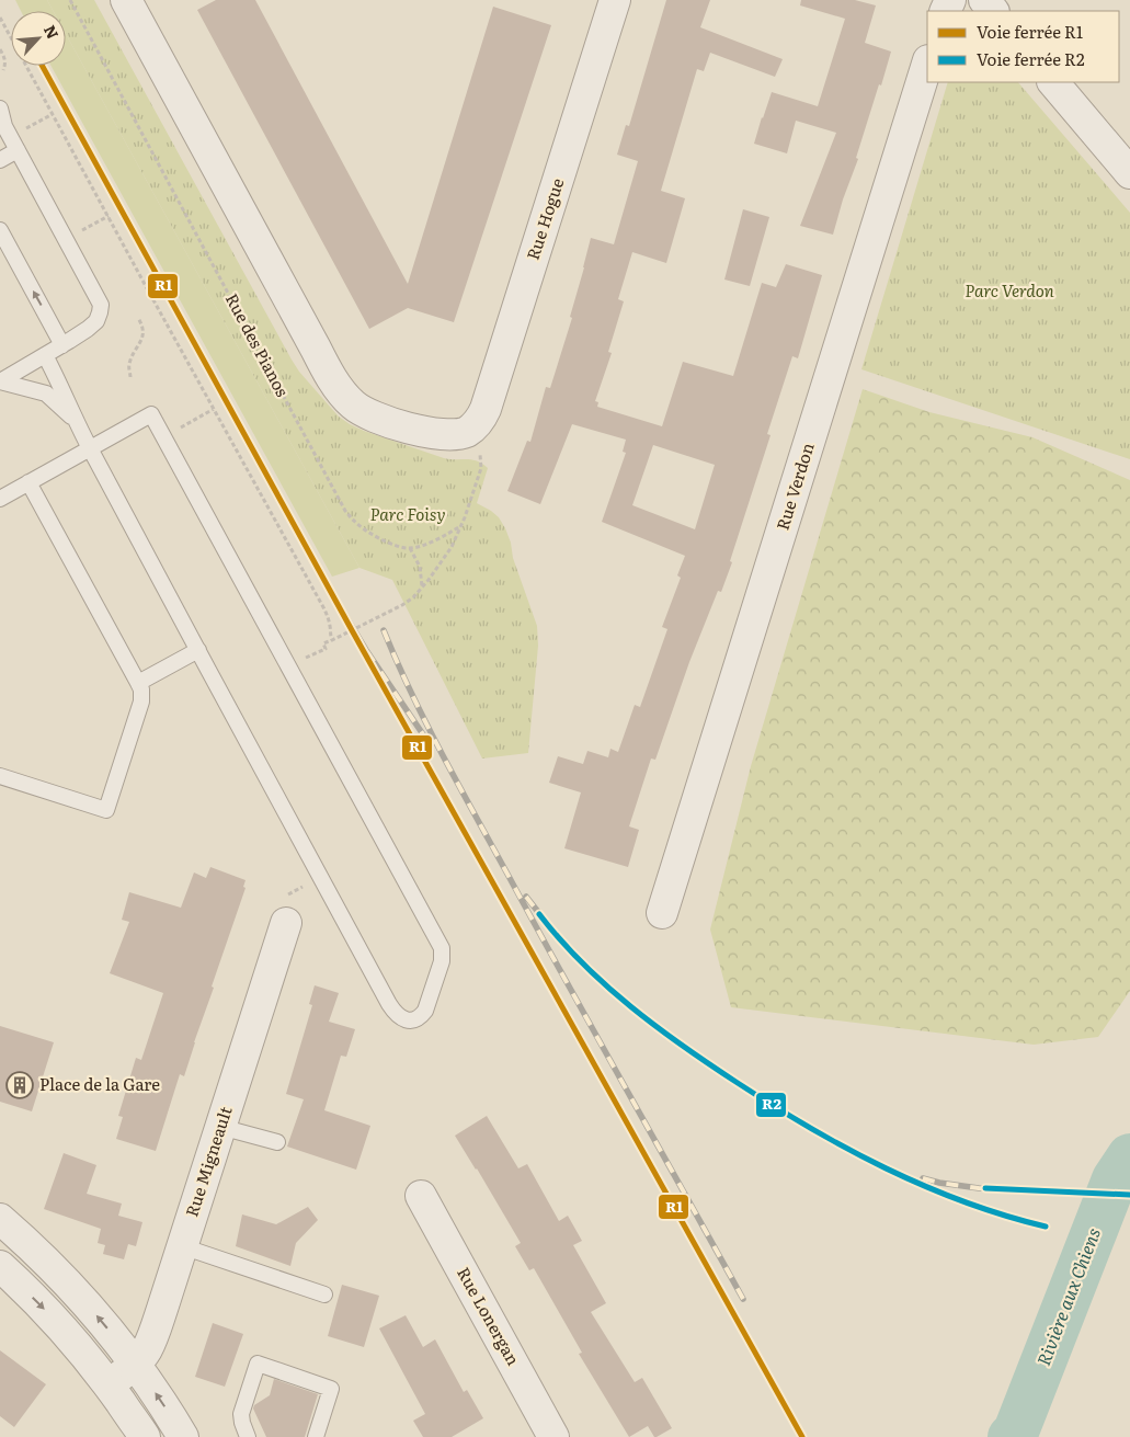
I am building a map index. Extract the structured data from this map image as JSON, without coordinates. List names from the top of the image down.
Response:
{
  "streets": {
    "street": [
      "Rue Hogue",
      "Rue Verdon",
      "Rue Migneault",
      "Rue Lonergan"
    ],
    "path": ["Rue des Pianos"]
  },
  "water": ["Rivière aux Chiens"],
  "parks": ["Parc Verdon", "Parc Foisy"],
  "places": {
    "building": ["Place de la Gare"]
  },
  "lines": ["rail line R1", "rail line R2"],
  "legend": ["Voie ferrée R1", "Voie ferrée R2"],
  "north": "top right"
}
